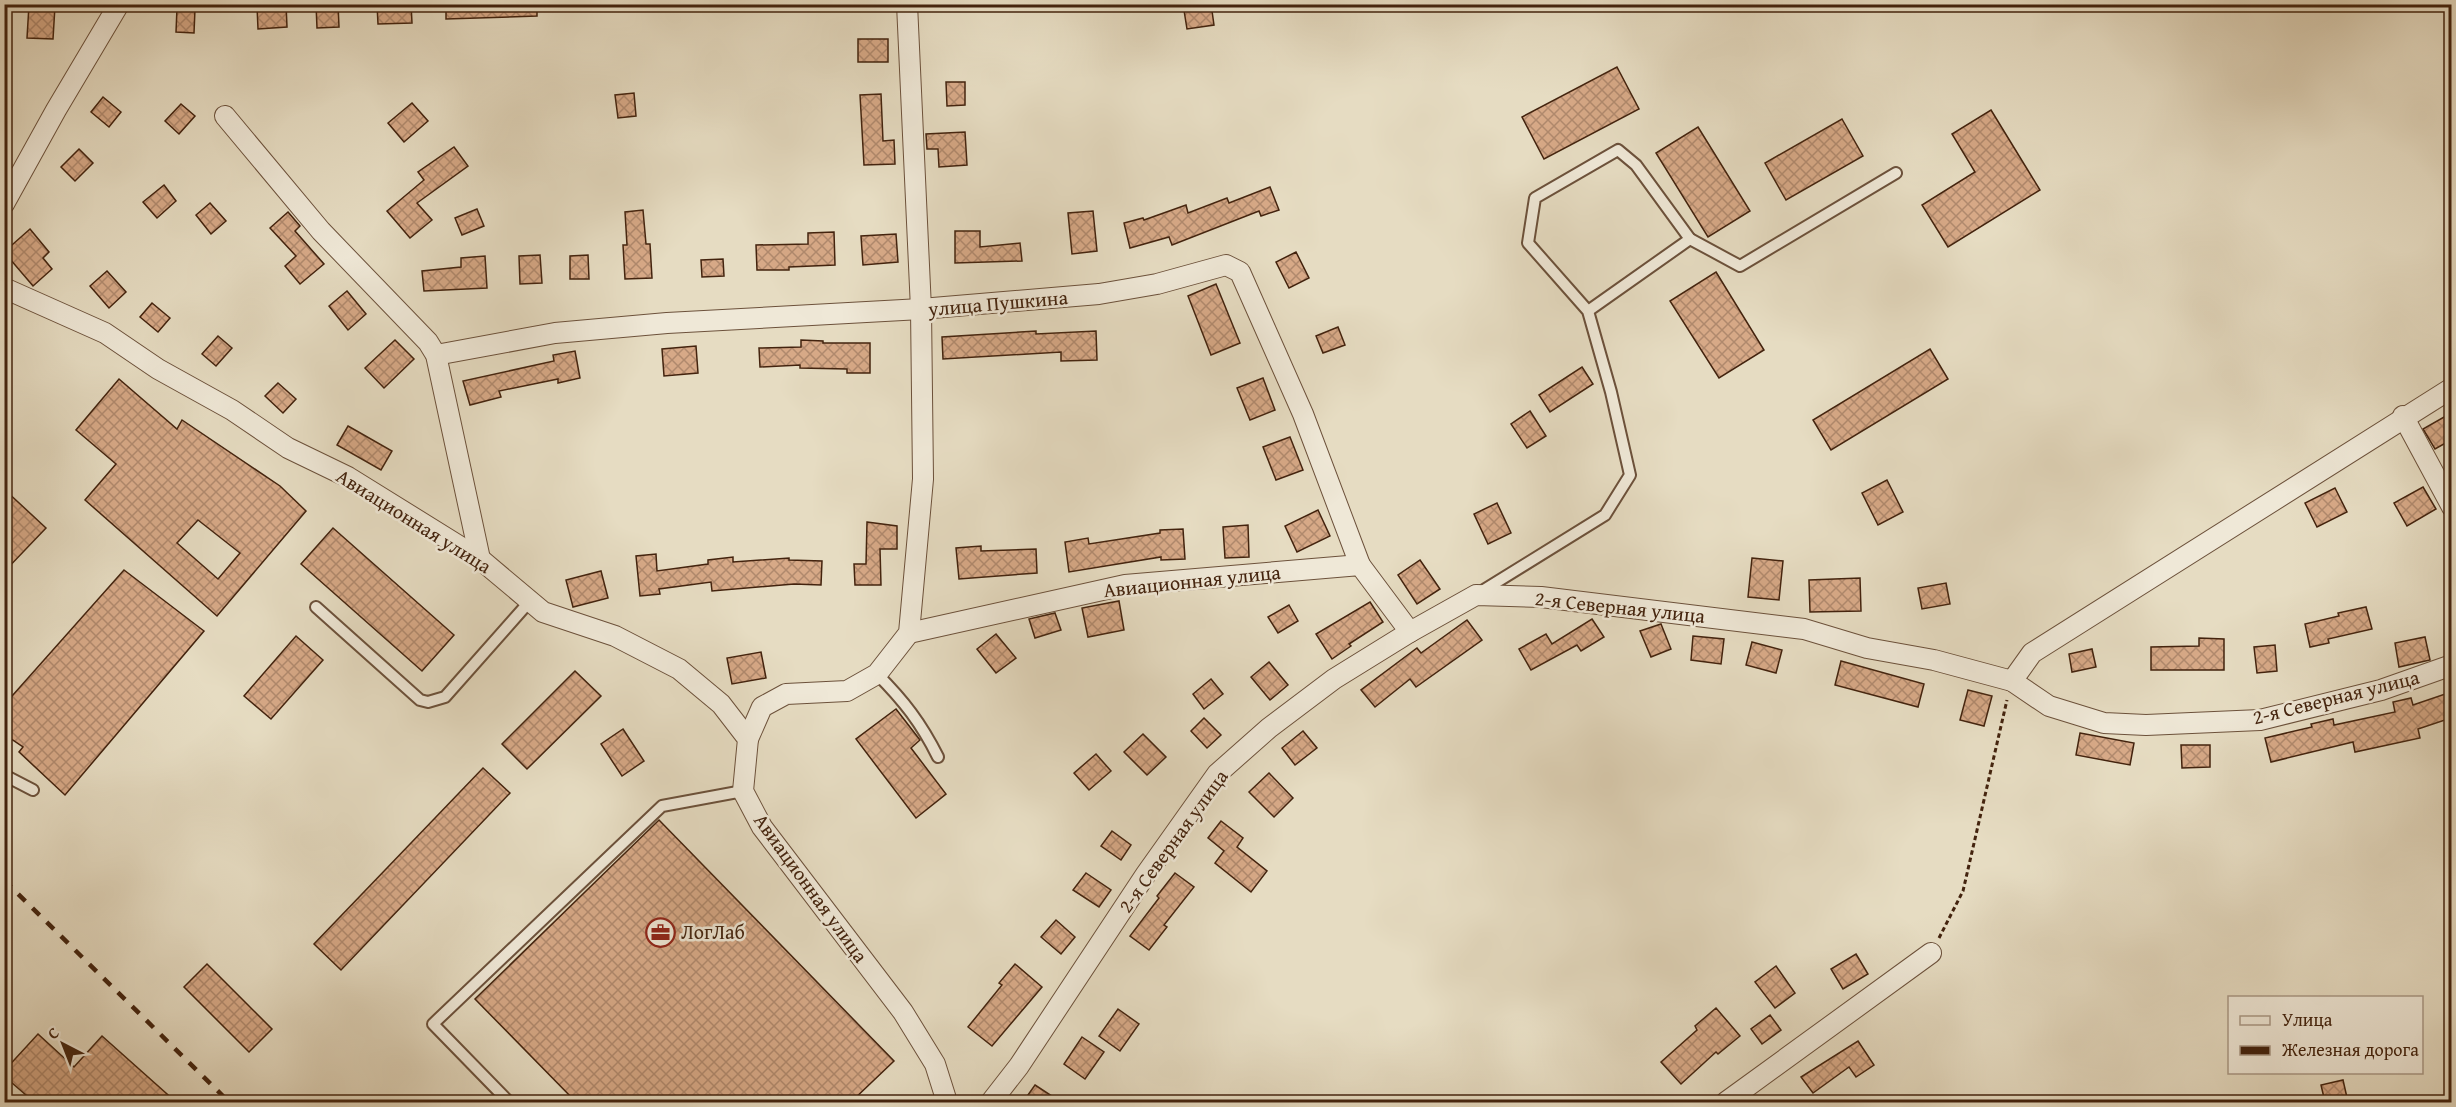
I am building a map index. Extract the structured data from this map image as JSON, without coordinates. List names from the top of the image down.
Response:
{
  "streets": {
    "street": ["улица Пушкина", "Авиационная улица", "2-я Северная улица"]
  },
  "crossings": [
    ["улица Пушкина", "Авиационная улица"]
  ],
  "places": {
    "office": ["ЛогЛаб"]
  },
  "legend": ["Улица", "Железная дорога"],
  "north": "top left"
}
